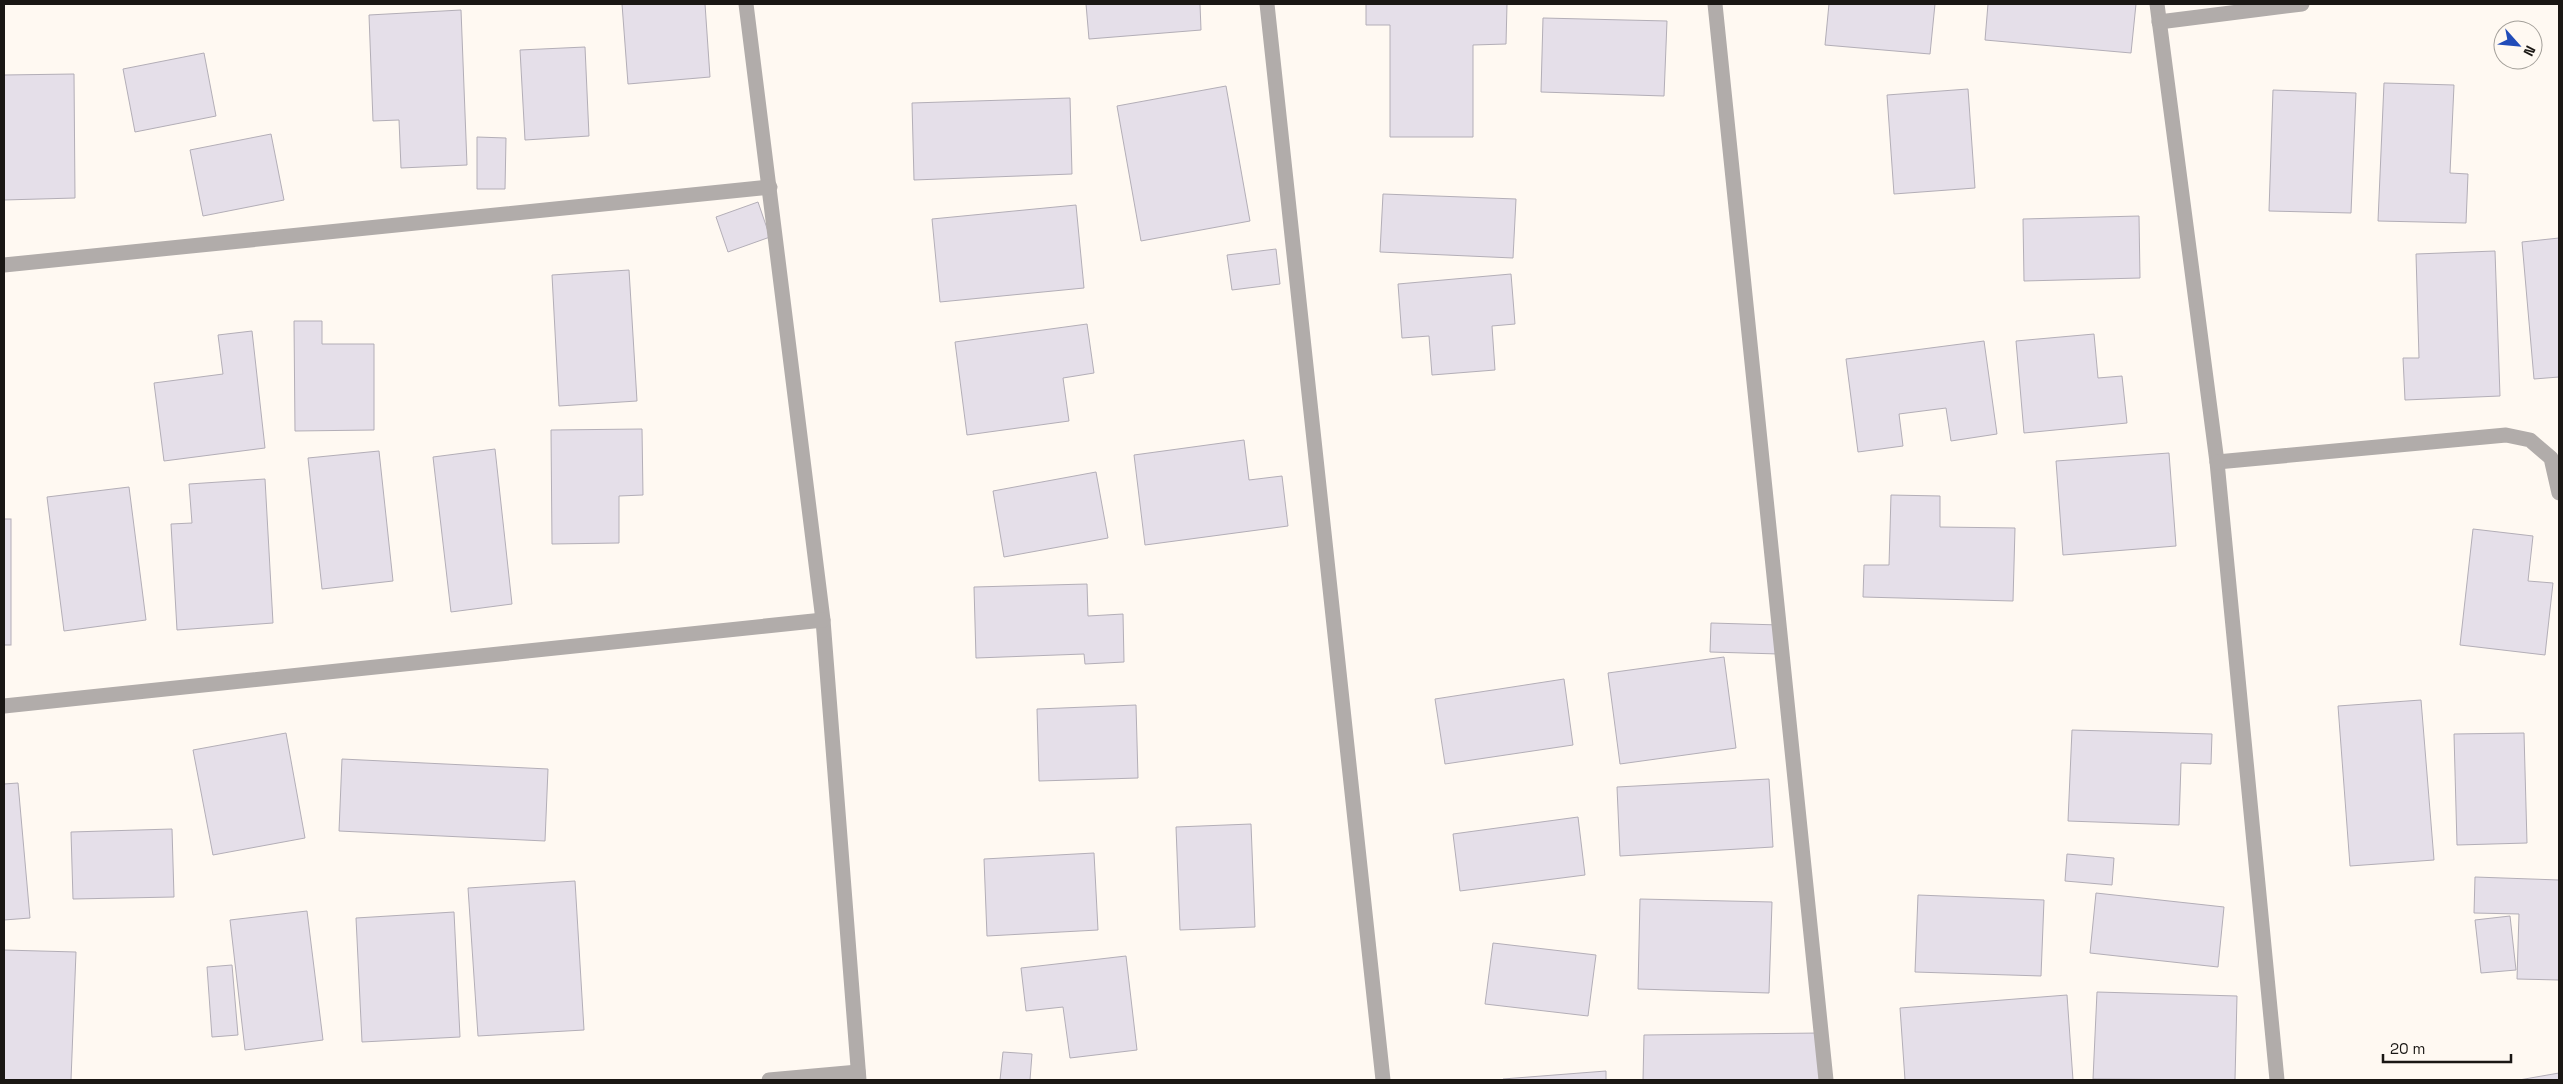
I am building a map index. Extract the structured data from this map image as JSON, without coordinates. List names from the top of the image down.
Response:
{
  "scale_bar": "20 m",
  "north": "bottom right"
}
